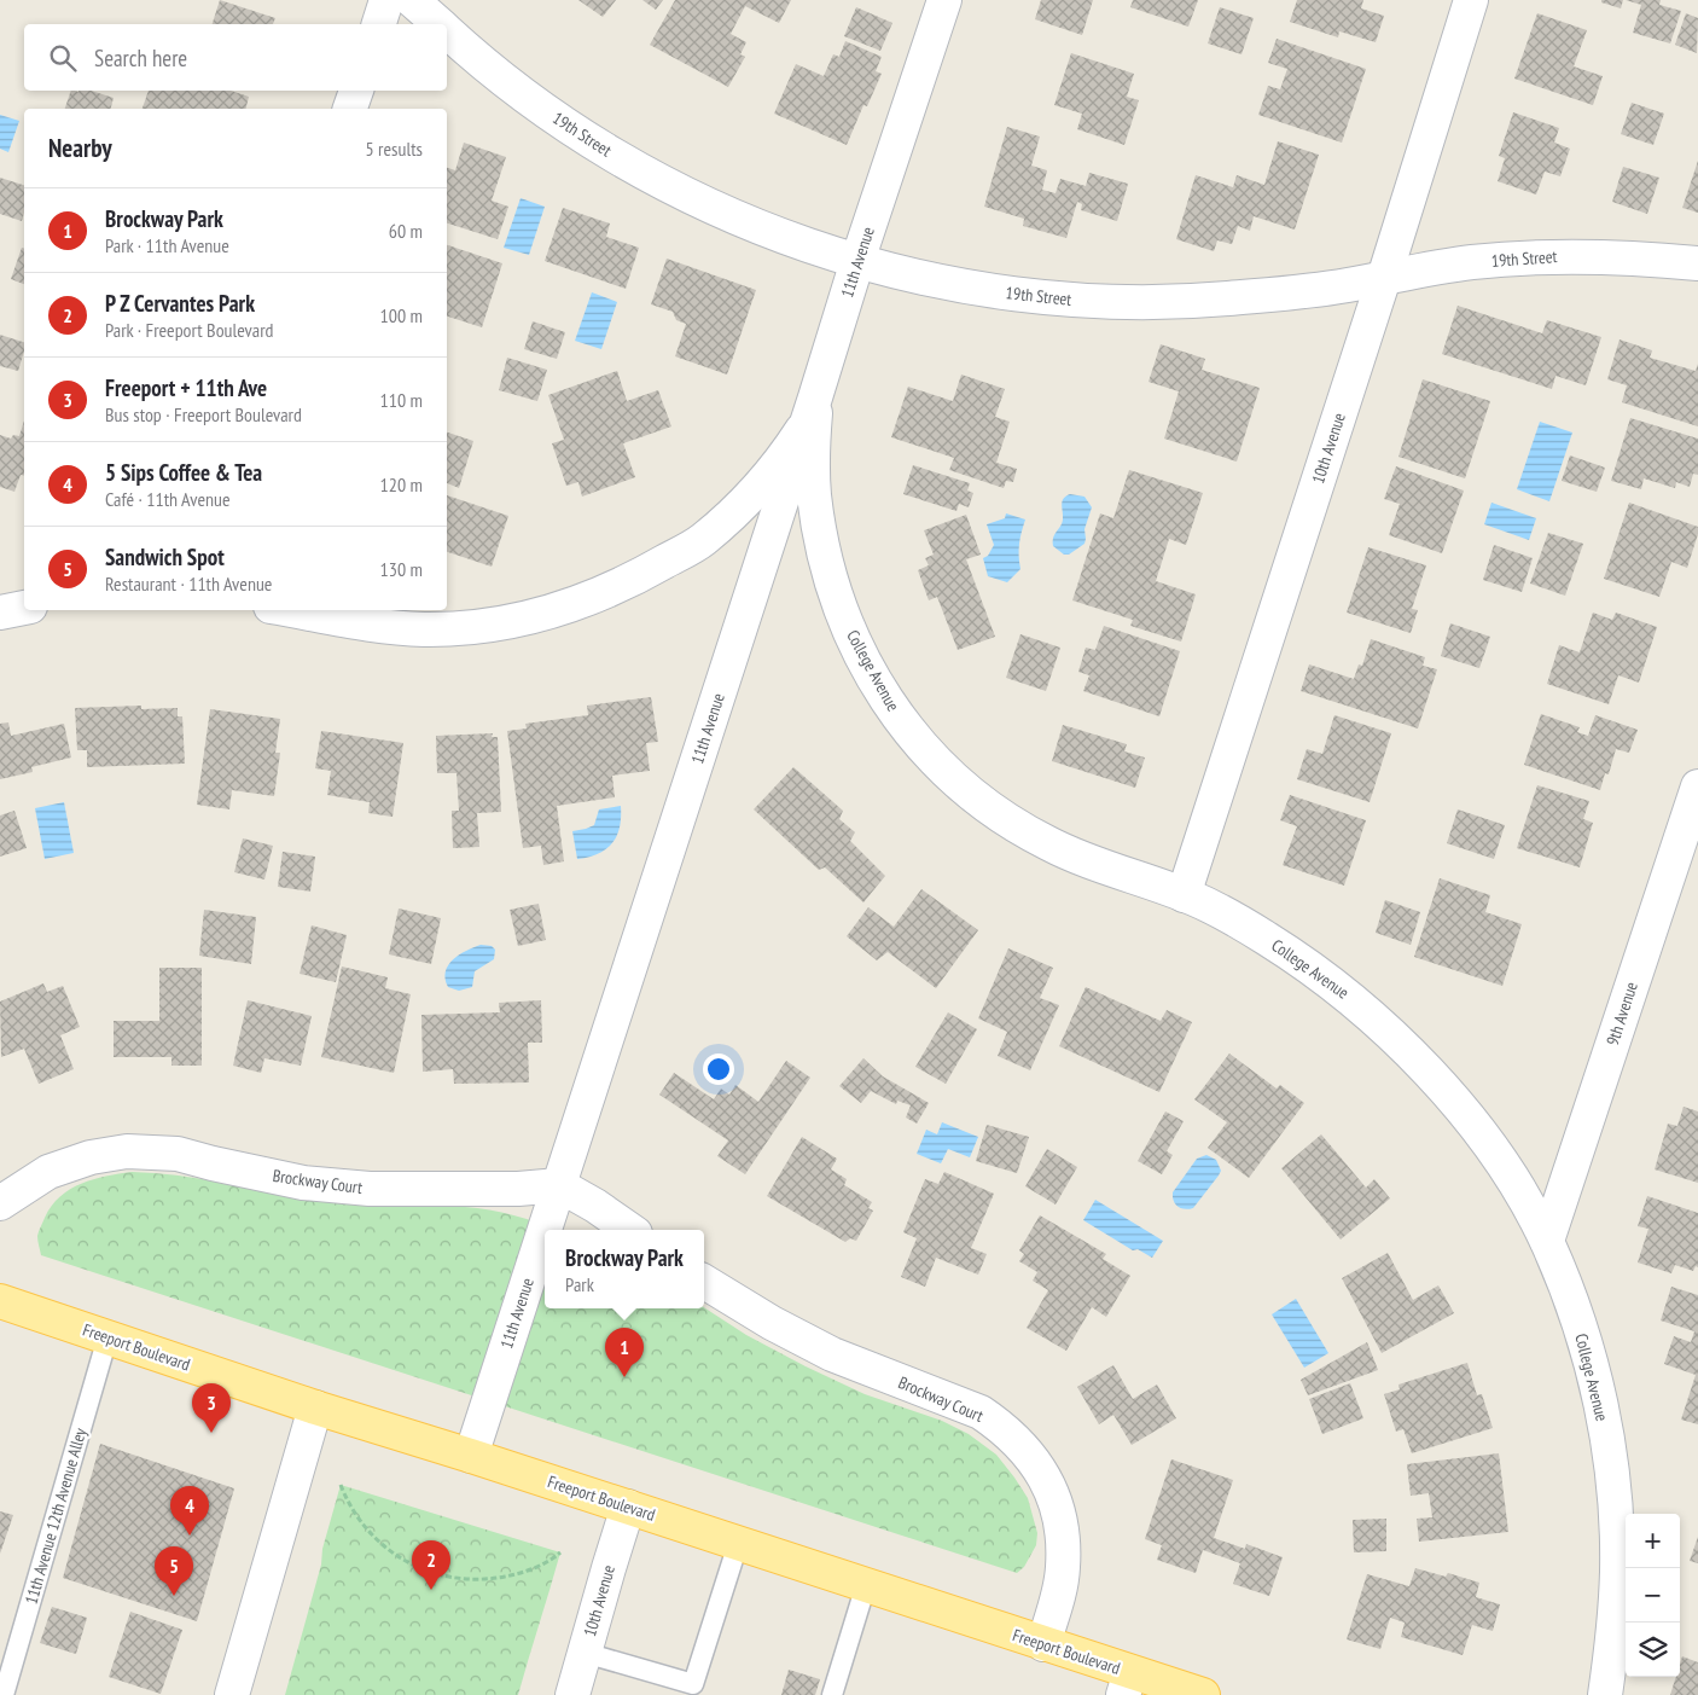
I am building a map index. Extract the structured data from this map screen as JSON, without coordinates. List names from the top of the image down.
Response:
{
  "streets": {
    "main road": ["Freeport Boulevard"],
    "street": [
      "19th Street",
      "11th Avenue",
      "10th Avenue",
      "College Avenue",
      "9th Avenue",
      "Brockway Court"
    ],
    "lane": ["11th Avenue 12th Avenue Alley"]
  },
  "crossings": [
    ["19th Street", "11th Avenue"],
    ["19th Street", "10th Avenue"],
    ["11th Avenue", "College Avenue"],
    ["11th Avenue", "Brockway Court"],
    ["11th Avenue", "Freeport Boulevard"],
    ["10th Avenue", "College Avenue"],
    ["10th Avenue", "Freeport Boulevard"],
    ["College Avenue", "9th Avenue"],
    ["Brockway Court", "Freeport Boulevard"],
    ["Freeport Boulevard", "11th Avenue 12th Avenue Alley"]
  ],
  "page": {
    "search": "Search here",
    "heading": ["Nearby", "5 results"],
    "list": [
      {
        "mark": "1",
        "name": "Brockway Park",
        "note": "Park · 11th Avenue",
        "value": "60 m"
      },
      {
        "mark": "2",
        "name": "P Z Cervantes Park",
        "note": "Park · Freeport Boulevard",
        "value": "100 m"
      },
      {
        "mark": "3",
        "name": "Freeport + 11th Ave",
        "note": "Bus stop · Freeport Boulevard",
        "value": "110 m"
      },
      {
        "mark": "4",
        "name": "5 Sips Coffee & Tea",
        "note": "Café · 11th Avenue",
        "value": "120 m"
      },
      {
        "mark": "5",
        "name": "Sandwich Spot",
        "note": "Restaurant · 11th Avenue",
        "value": "130 m"
      }
    ],
    "popup": ["Brockway Park", "Park"],
    "pins": [
      "1",
      "3",
      "4",
      "2",
      "5"
    ],
    "map_buttons": ["+", "−"]
  }
}
